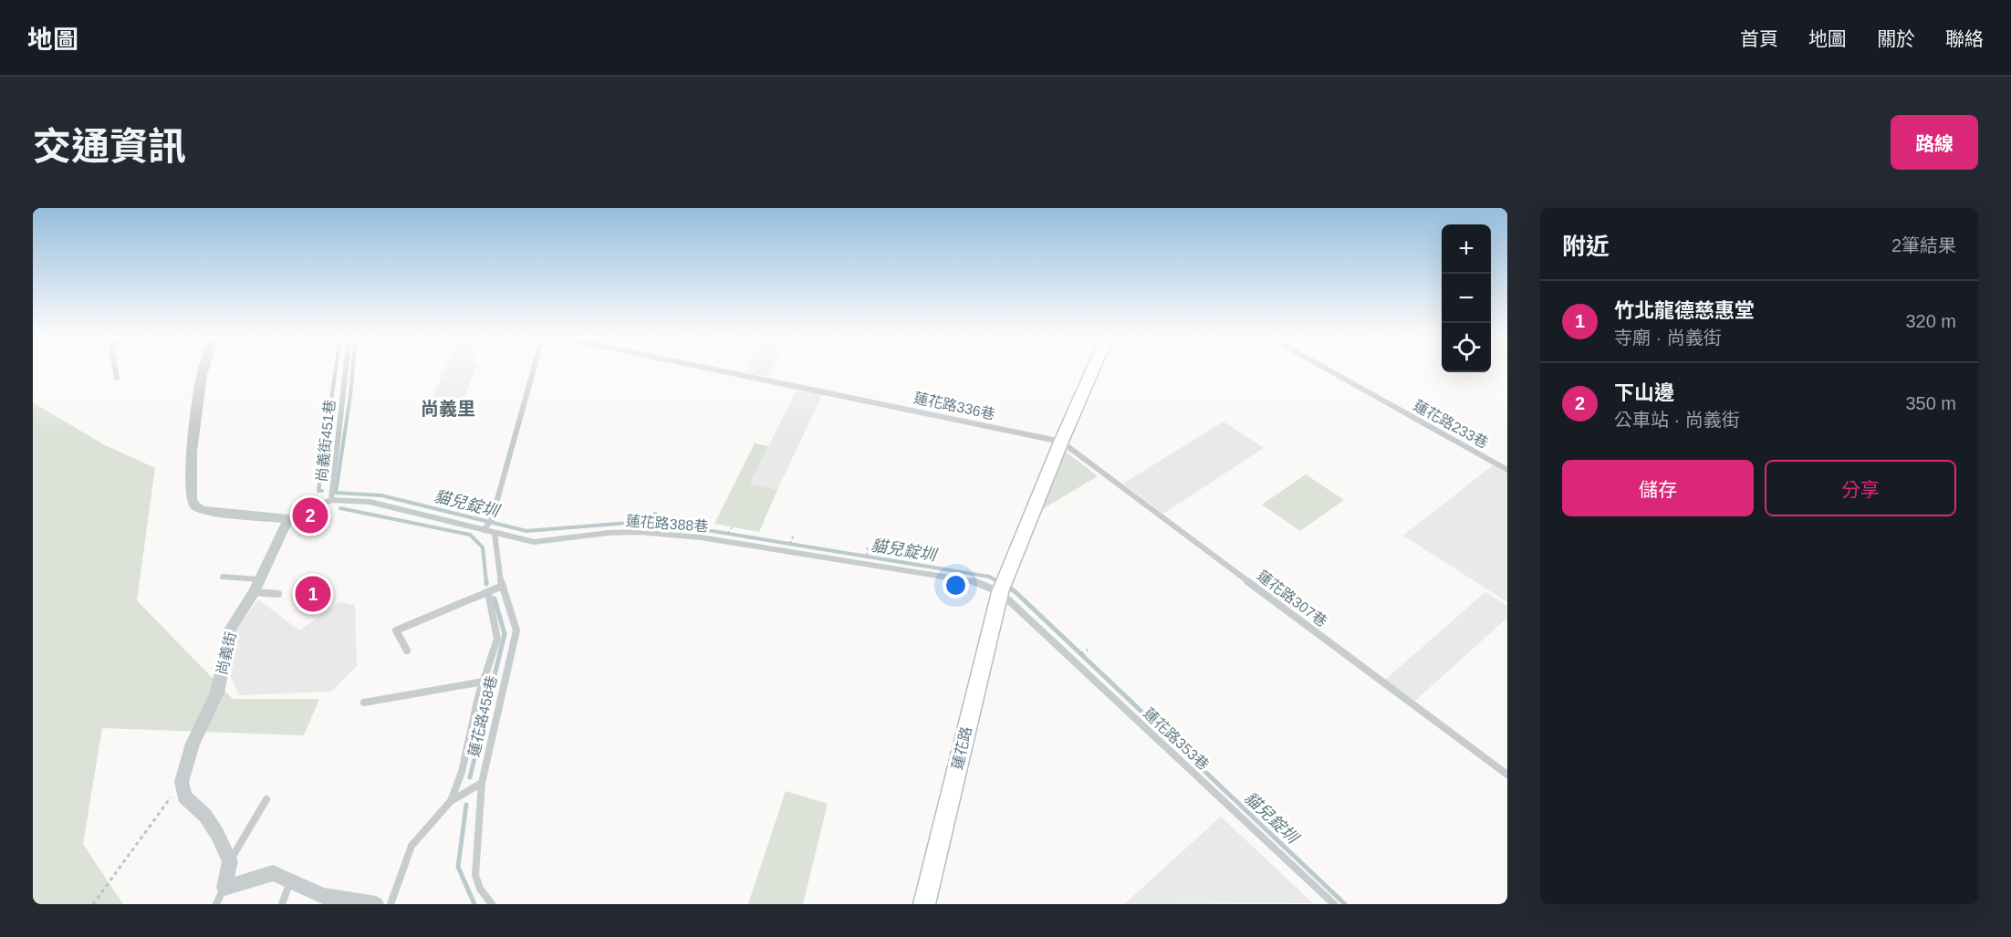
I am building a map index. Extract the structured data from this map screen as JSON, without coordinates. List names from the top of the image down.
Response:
{
  "streets": {
    "street": ["尚義街", "蓮花路"],
    "lane": [
      "蓮花路336巷",
      "蓮花路233巷",
      "尚義街451巷",
      "蓮花路388巷",
      "蓮花路307巷",
      "蓮花路458巷",
      "蓮花路353巷"
    ]
  },
  "crossings": [
    ["蓮花路336巷", "蓮花路307巷"],
    ["蓮花路336巷", "蓮花路"],
    ["尚義街451巷", "蓮花路388巷"],
    ["尚義街451巷", "尚義街"],
    ["蓮花路388巷", "蓮花路458巷"],
    ["蓮花路388巷", "蓮花路353巷"],
    ["蓮花路388巷", "蓮花路"],
    ["蓮花路307巷", "蓮花路"],
    ["蓮花路353巷", "蓮花路"]
  ],
  "districts": ["尚義里"],
  "water": ["貓兒錠圳"],
  "page": {
    "header": "地圖",
    "nav": [
      "首頁",
      "地圖",
      "關於",
      "聯絡"
    ],
    "title": "交通資訊",
    "buttons": [
      "路線",
      ["儲存", "分享"]
    ],
    "heading": ["附近", "2筆結果"],
    "map_buttons": ["+", "−"],
    "list": [
      {
        "mark": "1",
        "name": "竹北龍德慈惠堂",
        "note": "寺廟 · 尚義街",
        "value": "320 m"
      },
      {
        "mark": "2",
        "name": "下山邊",
        "note": "公車站 · 尚義街",
        "value": "350 m"
      }
    ],
    "pins": ["2", "1"]
  }
}
